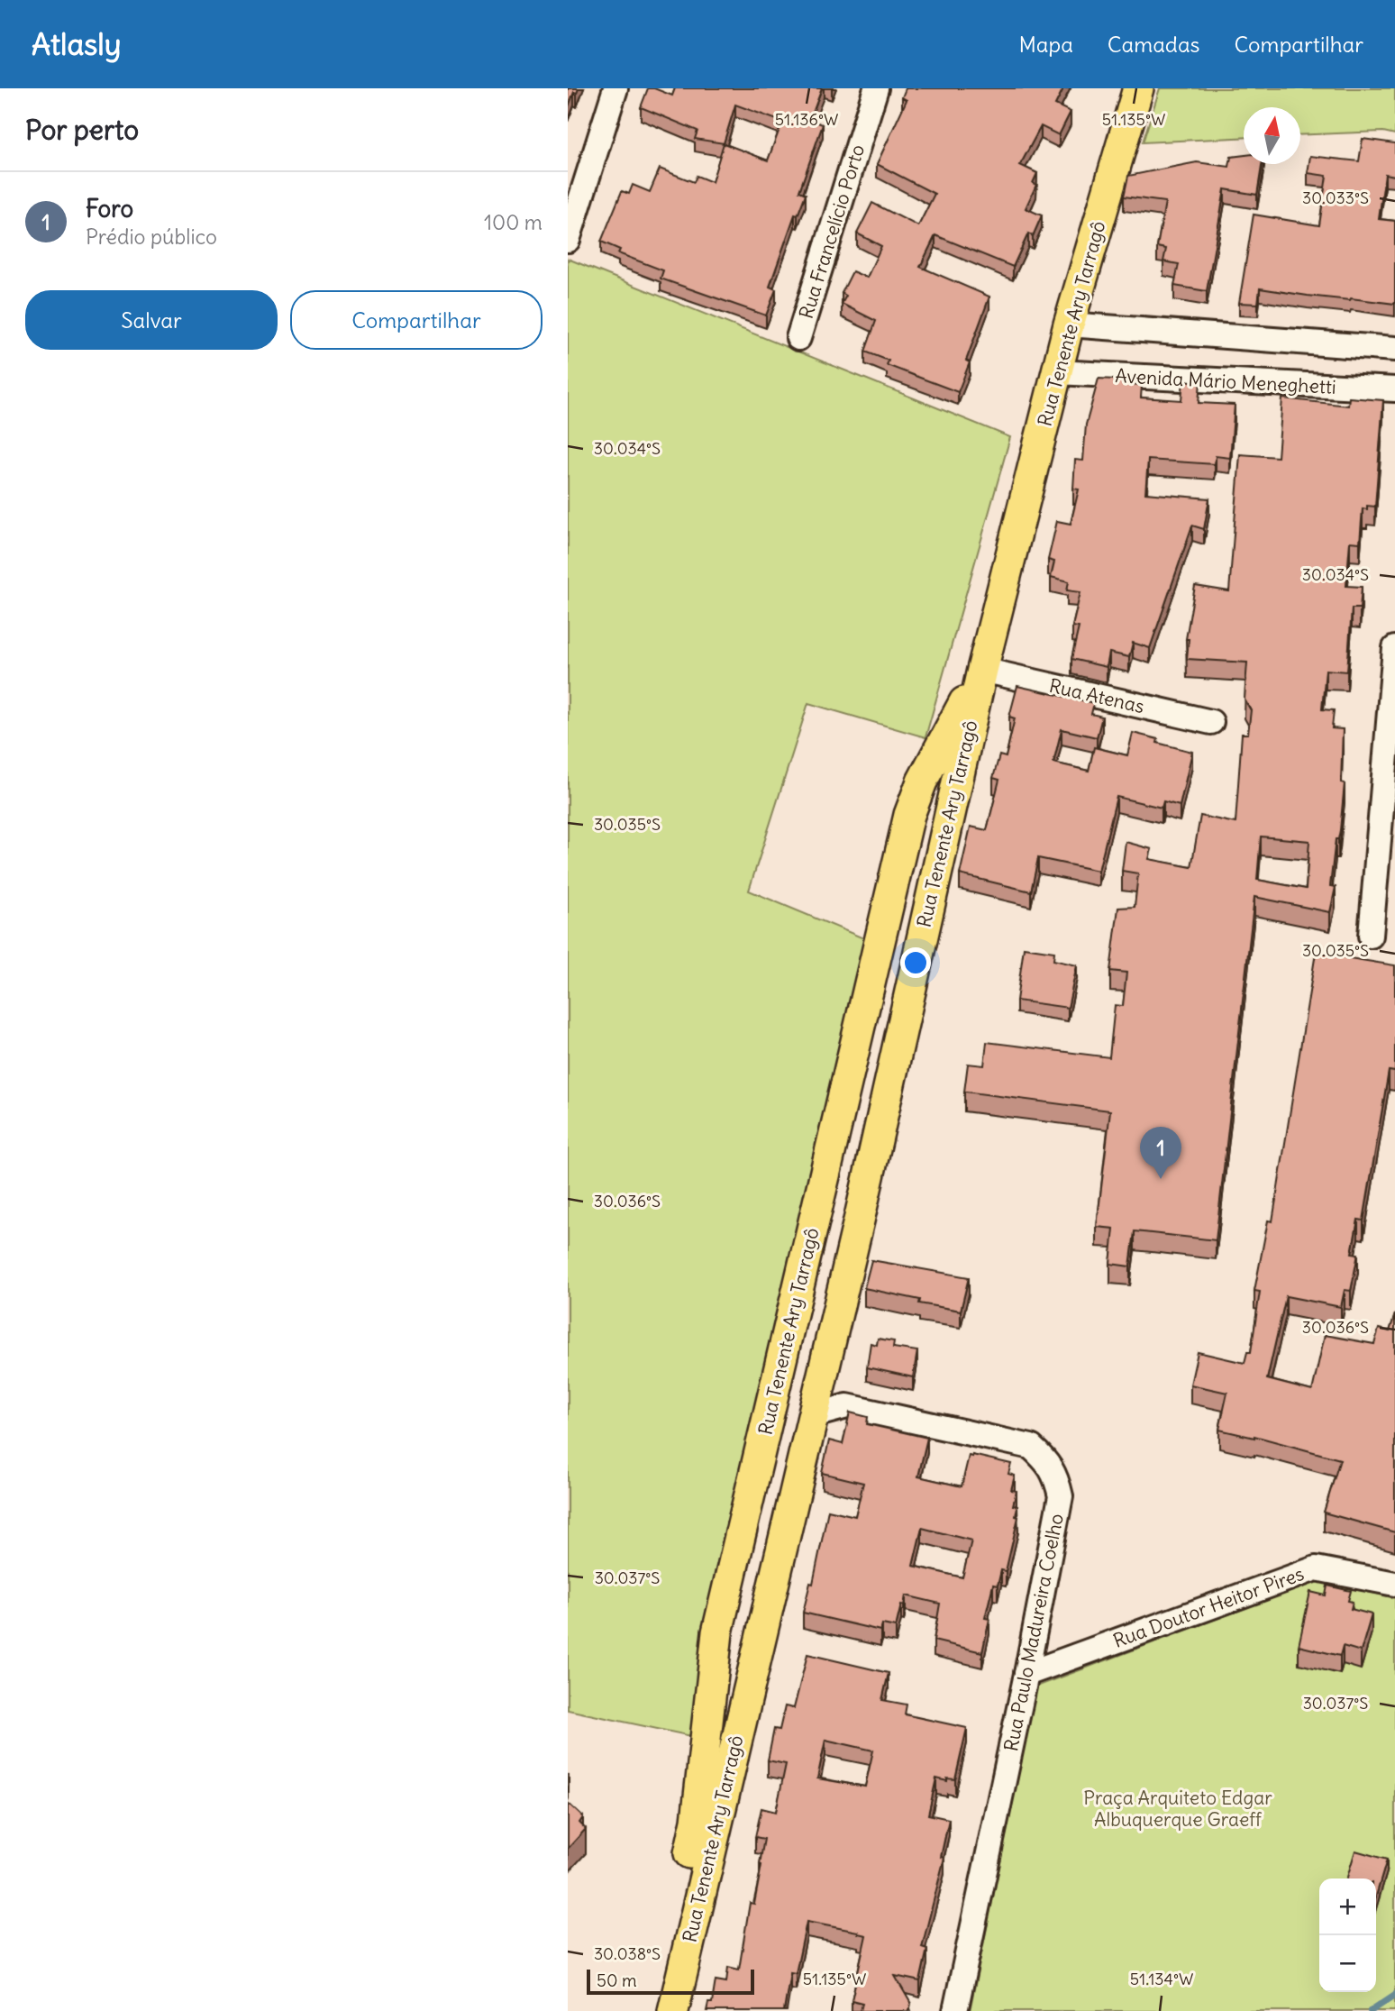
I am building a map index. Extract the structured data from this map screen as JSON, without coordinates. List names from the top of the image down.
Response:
{
  "streets": {
    "main road": ["Rua Tenente Ary Tarragô"],
    "street": [
      "Rua Francelício Porto",
      "Avenida Mário Meneghetti",
      "Rua Atenas",
      "Rua Doutor Heitor Pires",
      "Rua Paulo Madureira Coelho"
    ]
  },
  "crossings": [
    ["Rua Tenente Ary Tarragô", "Avenida Mário Meneghetti"],
    ["Rua Tenente Ary Tarragô", "Rua Atenas"],
    ["Rua Tenente Ary Tarragô", "Rua Paulo Madureira Coelho"],
    ["Rua Doutor Heitor Pires", "Rua Paulo Madureira Coelho"]
  ],
  "parks": ["Praça Arquiteto Edgar Albuquerque Graeff"],
  "scale_bar": "50 m",
  "north": "top",
  "page": {
    "header": "Atlasly",
    "nav": ["Mapa", "Camadas", "Compartilhar"],
    "heading": "Por perto",
    "list": [
      {
        "mark": "1",
        "name": "Foro",
        "note": "Prédio público",
        "value": "100 m"
      }
    ],
    "buttons": ["Salvar", "Compartilhar"],
    "pins": "1",
    "map_buttons": ["+", "−"],
    "scale": "50 m"
  },
  "coordinates": [
    "51.135°W",
    "51.136°W",
    "30.033°S",
    "30.034°S",
    "30.035°S",
    "30.036°S",
    "30.037°S",
    "30.038°S",
    "51.134°W"
  ]
}
